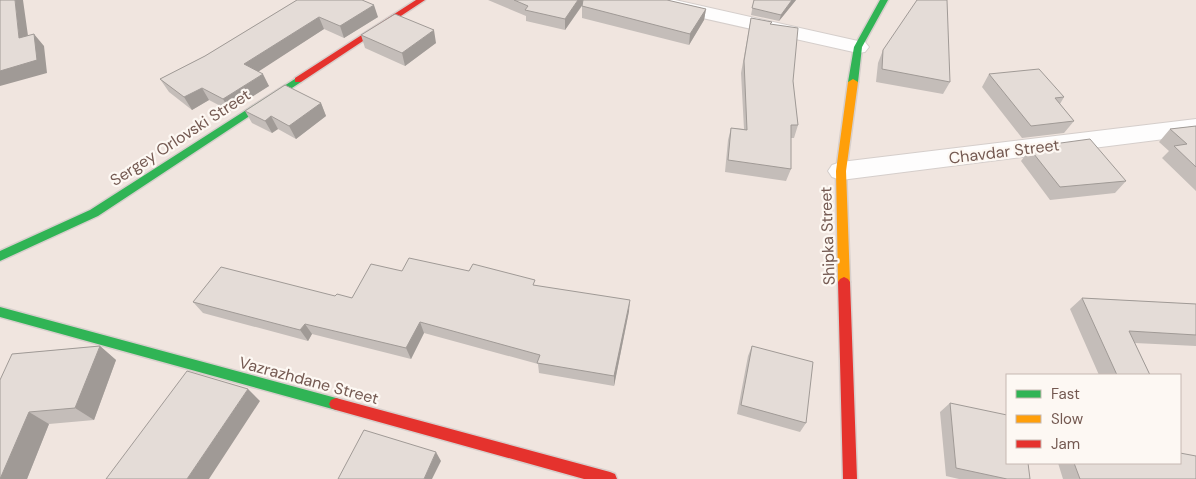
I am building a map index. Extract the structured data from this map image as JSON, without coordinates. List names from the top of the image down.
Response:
{
  "streets": {
    "street": [
      "Sergey Orlovski Street",
      "Chavdar Street",
      "Shipka Street",
      "Vazrazhdane Street"
    ]
  },
  "crossings": [
    ["Chavdar Street", "Shipka Street"]
  ],
  "legend": ["Fast", "Slow", "Jam"]
}
